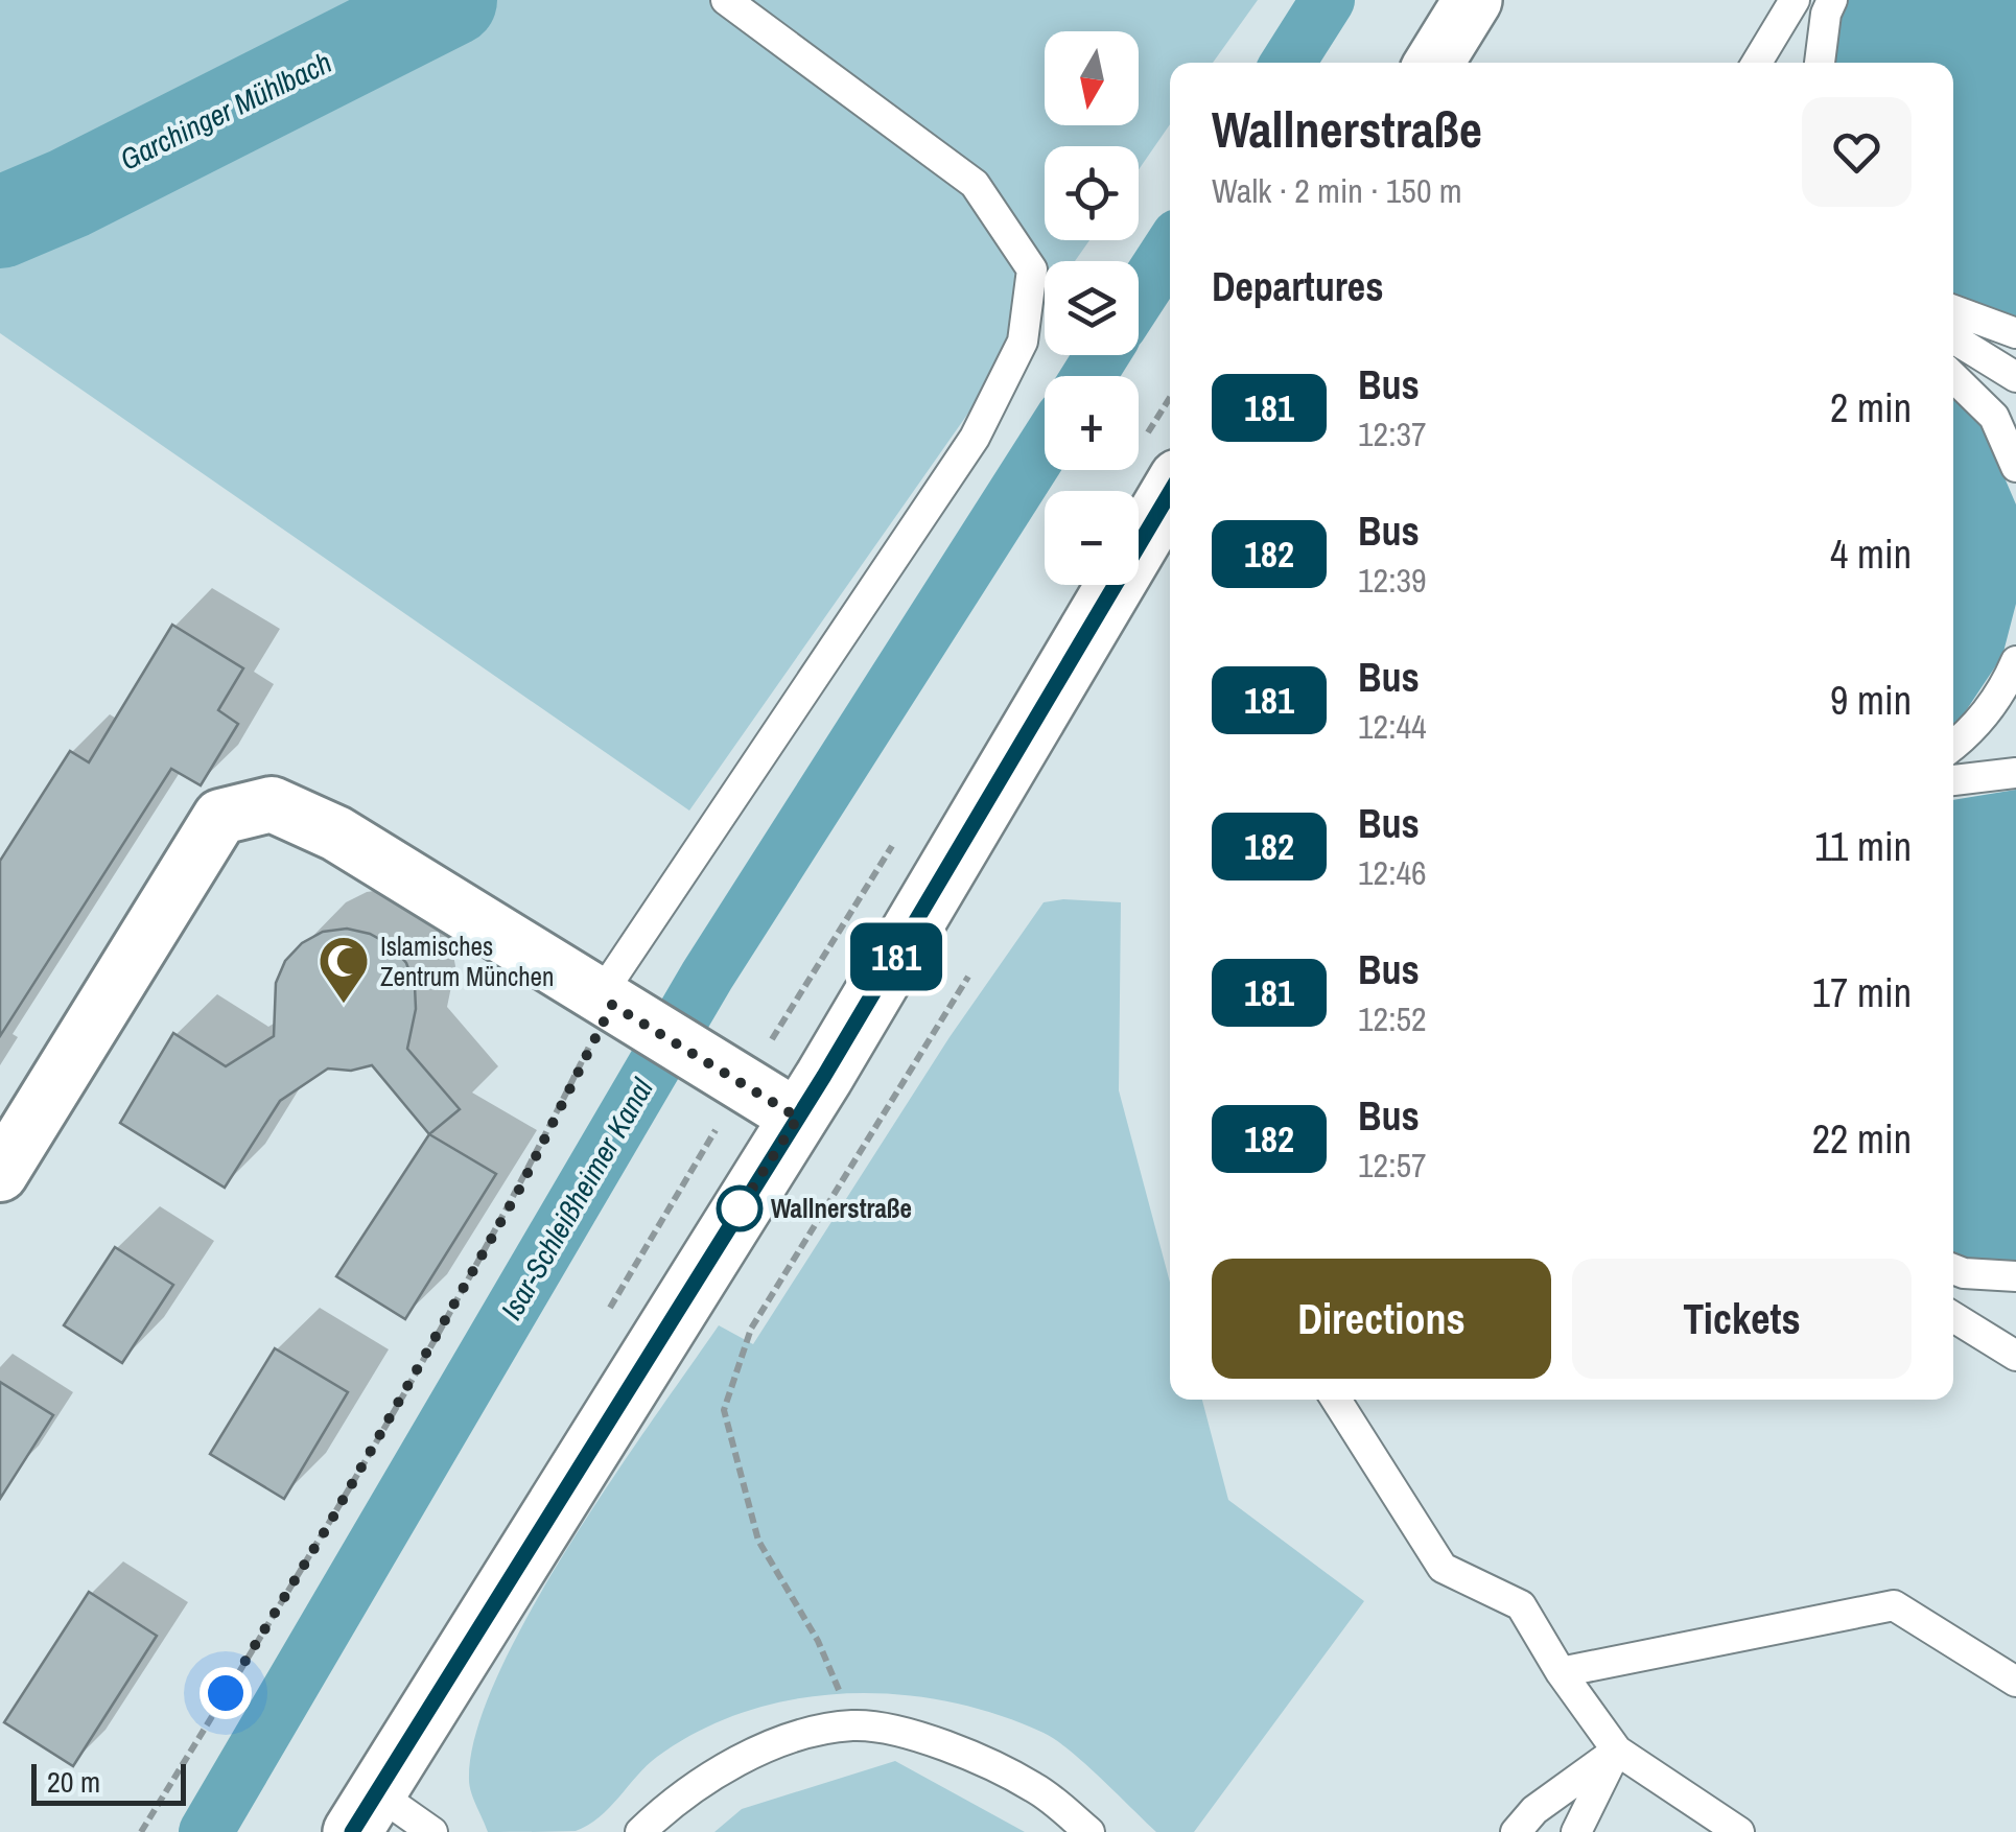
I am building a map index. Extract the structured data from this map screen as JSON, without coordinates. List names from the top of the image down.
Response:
{
  "water": ["Garchinger Mühlbach", "Isar-Schleißheimer Kanal"],
  "places": {
    "mosque": ["Islamisches Zentrum München"],
    "other": ["Wallnerstraße"]
  },
  "lines": ["bus line 181"],
  "scale_bar": "20 m",
  "north": "bottom",
  "page": {
    "on_map": "181",
    "map_buttons": ["+", "−"],
    "heading": [
      ["Wallnerstraße", "Walk · 2 min · 150 m"],
      "Departures"
    ],
    "list": [
      {
        "mark": "181",
        "name": "Bus",
        "note": "12:37",
        "value": "2 min"
      },
      {
        "mark": "182",
        "name": "Bus",
        "note": "12:39",
        "value": "4 min"
      },
      {
        "mark": "181",
        "name": "Bus",
        "note": "12:44",
        "value": "9 min"
      },
      {
        "mark": "182",
        "name": "Bus",
        "note": "12:46",
        "value": "11 min"
      },
      {
        "mark": "181",
        "name": "Bus",
        "note": "12:52",
        "value": "17 min"
      },
      {
        "mark": "182",
        "name": "Bus",
        "note": "12:57",
        "value": "22 min"
      }
    ],
    "buttons": ["Directions", "Tickets"],
    "scale": "20 m"
  }
}
